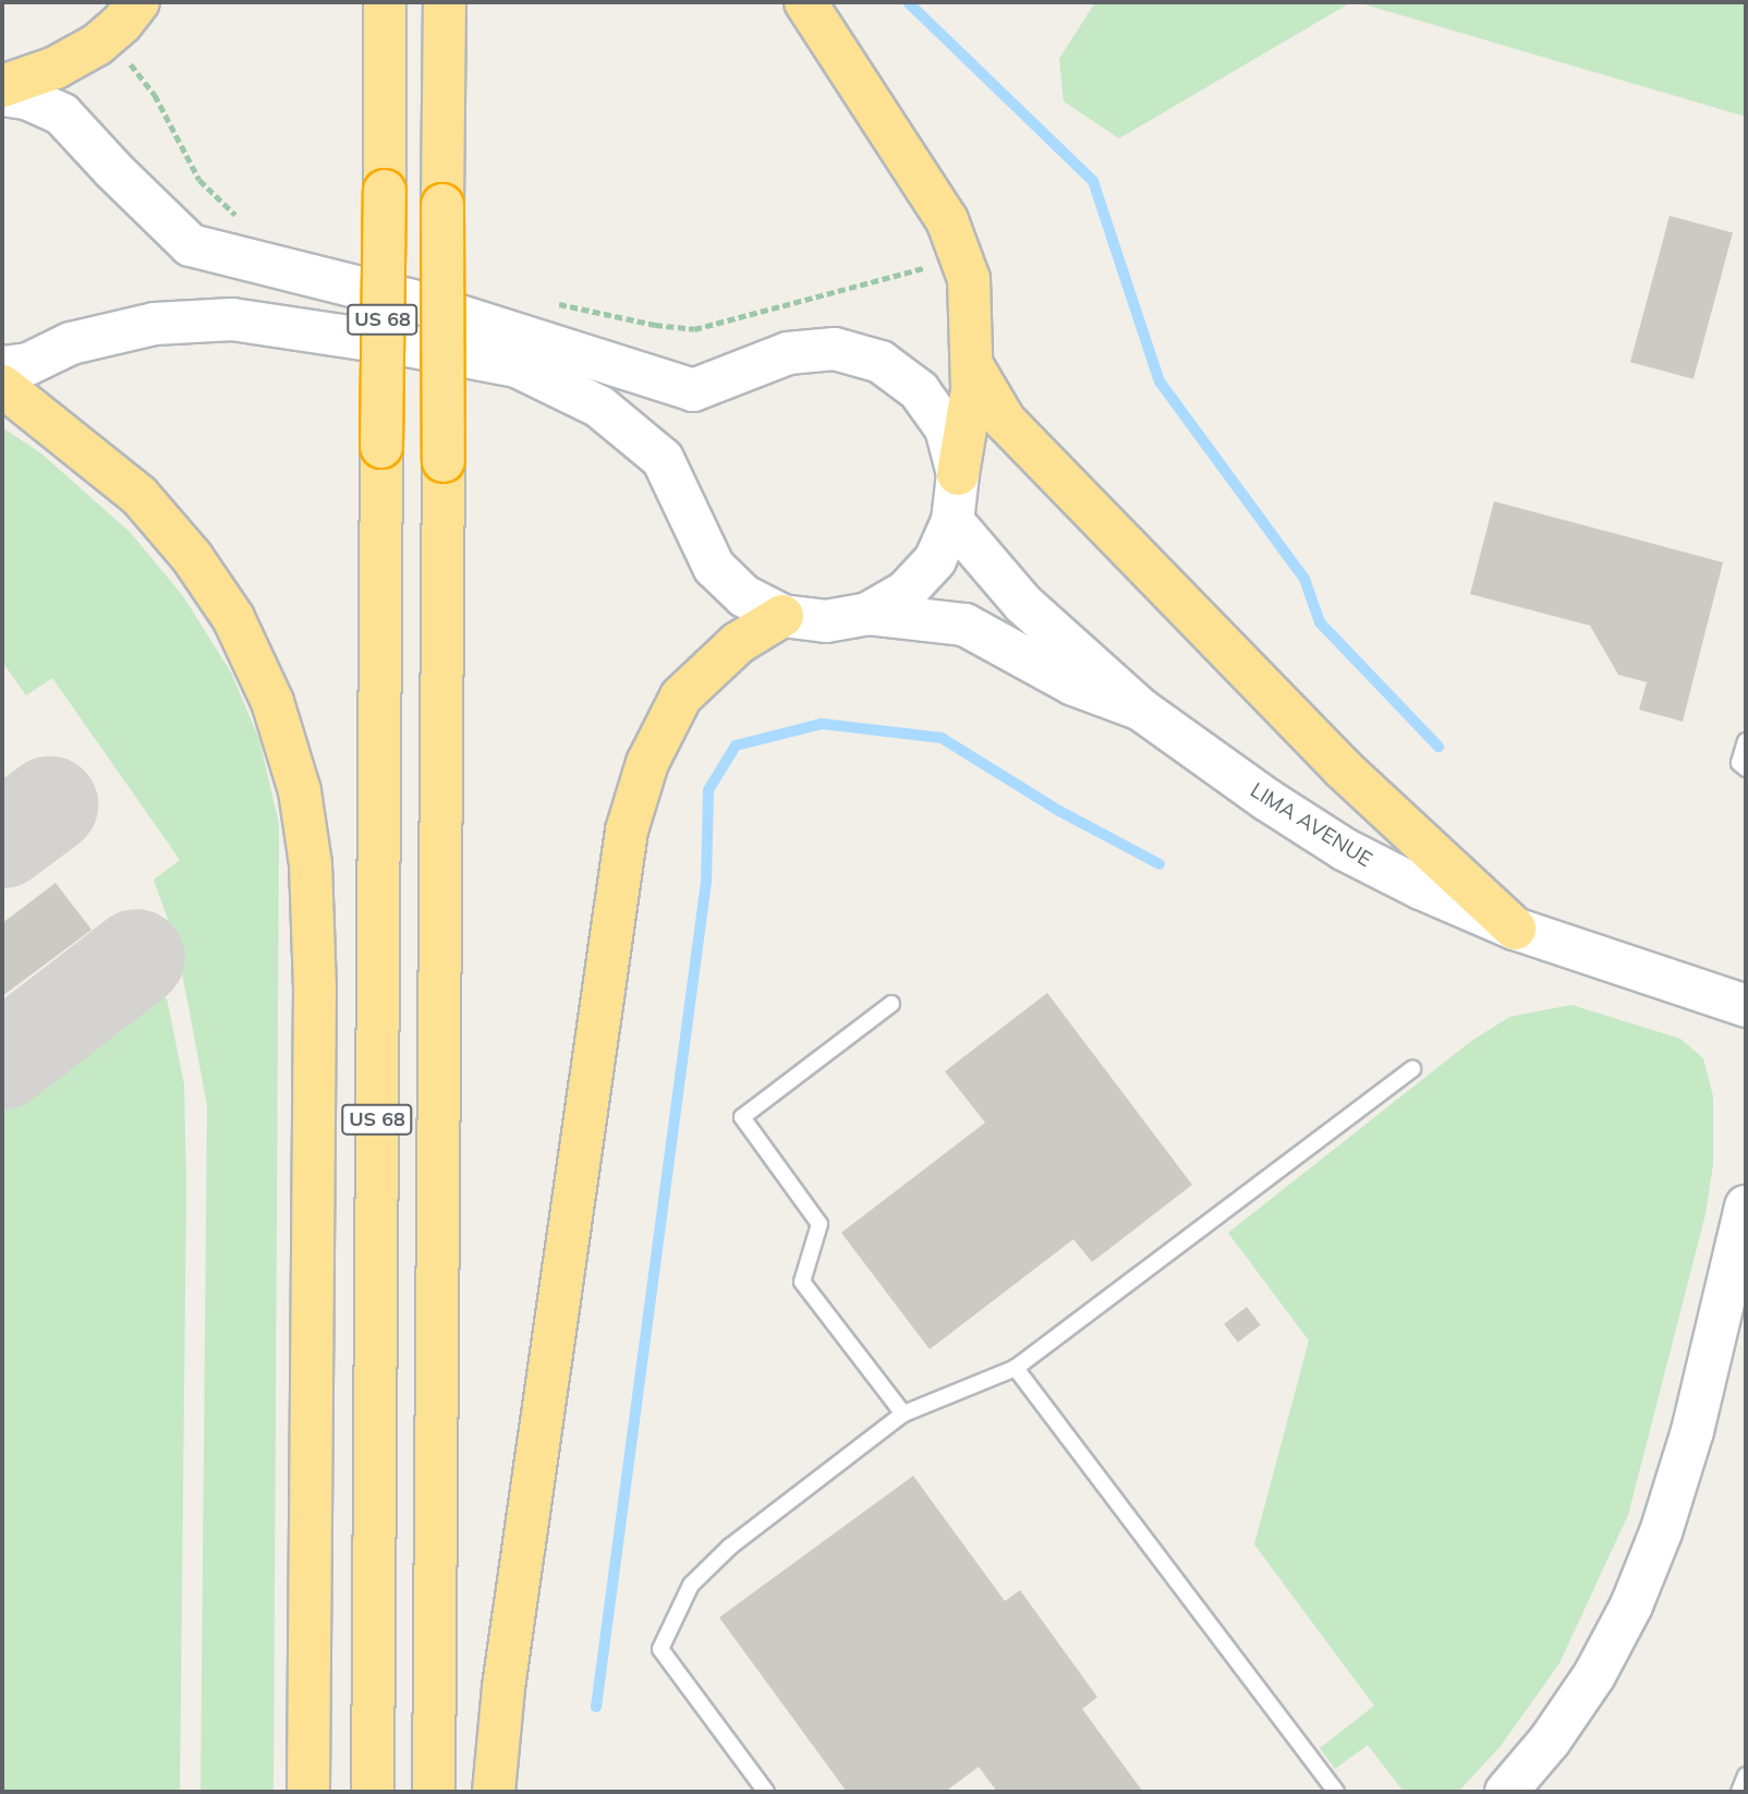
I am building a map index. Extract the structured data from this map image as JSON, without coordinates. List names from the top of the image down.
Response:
{
  "streets": {
    "highway": ["US 68"],
    "main road": ["LIMA AVENUE"]
  }
}
